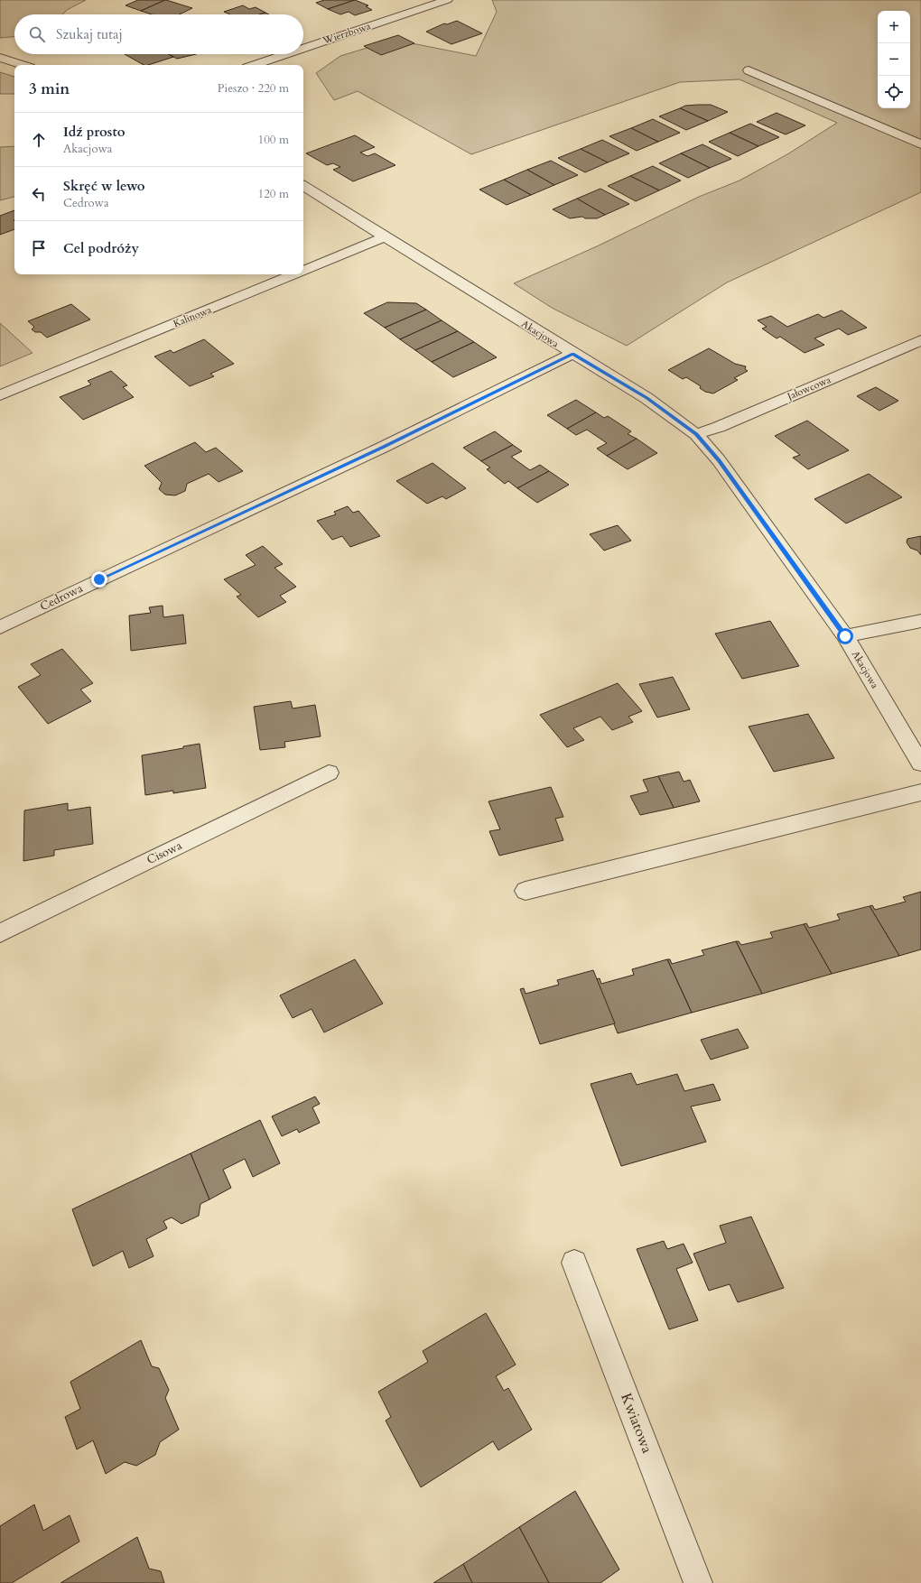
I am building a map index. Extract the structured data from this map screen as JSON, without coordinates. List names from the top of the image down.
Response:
{
  "streets": {
    "street": [
      "Wierzbowa",
      "Kalinowa",
      "Akacjowa",
      "Jałowcowa",
      "Cedrowa",
      "Cisowa",
      "Kwiatowa"
    ]
  },
  "crossings": [
    ["Kalinowa", "Akacjowa"],
    ["Akacjowa", "Jałowcowa"],
    ["Akacjowa", "Cedrowa"]
  ],
  "page": {
    "map_buttons": ["+", "−"],
    "search": "Szukaj tutaj",
    "heading": ["3 min", "Pieszo · 220 m"],
    "list": [
      ["Idź prosto", "Akacjowa", "100 m"],
      ["Skręć w lewo", "Cedrowa", "120 m"],
      "Cel podróży"
    ]
  }
}
